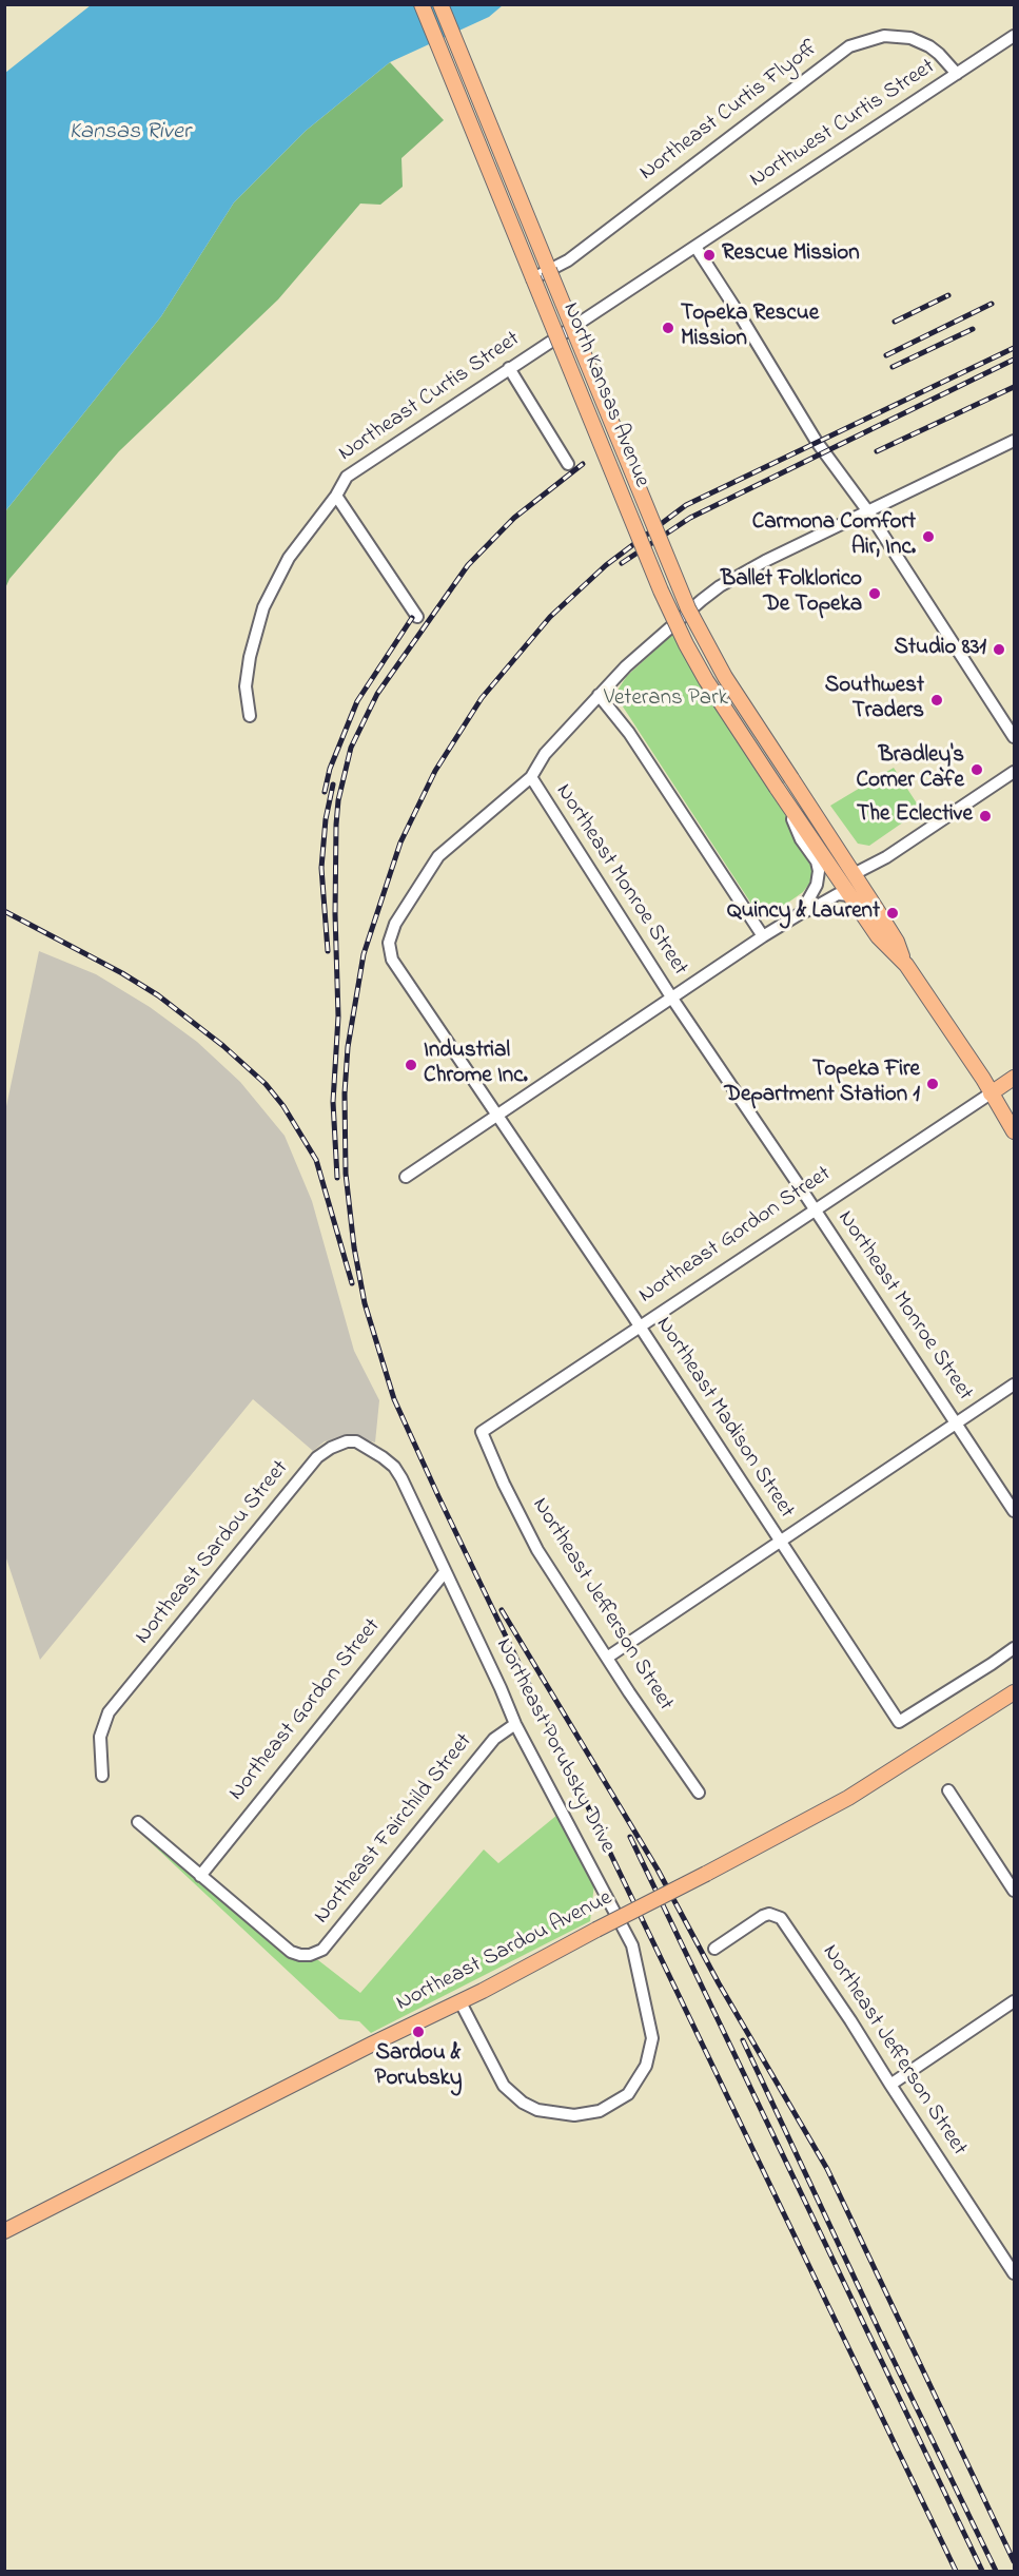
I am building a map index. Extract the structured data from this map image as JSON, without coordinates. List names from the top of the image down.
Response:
{
  "streets": {
    "main road": ["North Kansas Avenue", "Northeast Gordon Street", "Northeast Sardou Avenue"],
    "street": [
      "Northeast Curtis Flyoff",
      "Northwest Curtis Street",
      "Northeast Curtis Street",
      "Northeast Monroe Street",
      "Northeast Madison Street",
      "Northeast Sardou Street",
      "Northeast Jefferson Street",
      "Northeast Porubsky Drive",
      "Northeast Fairchild Street"
    ]
  },
  "crossings": [
    ["Northeast Curtis Flyoff", "Northwest Curtis Street"],
    ["Northeast Curtis Flyoff", "North Kansas Avenue"],
    ["Northwest Curtis Street", "Northeast Curtis Street"],
    ["Northeast Monroe Street", "Northeast Gordon Street"],
    ["Northeast Monroe Street", "Northeast Madison Street"],
    ["Northeast Gordon Street", "Northeast Madison Street"],
    ["Northeast Gordon Street", "Northeast Jefferson Street"],
    ["Northeast Gordon Street", "Northeast Porubsky Drive"],
    ["Northeast Gordon Street", "Northeast Fairchild Street"],
    ["Northeast Sardou Street", "Northeast Porubsky Drive"],
    ["Northeast Porubsky Drive", "Northeast Fairchild Street"],
    ["Northeast Porubsky Drive", "Northeast Sardou Avenue"]
  ],
  "water": ["Kansas River"],
  "parks": ["Veterans Park"],
  "places": [
    "Rescue Mission",
    "Topeka Rescue Mission",
    "Carmona Comfort Air, Inc.",
    "Ballet Folklorico De Topeka",
    "Studio 831",
    "Southwest Traders",
    "Bradley's Corner Cafe",
    "The Eclective",
    "Quincy & Laurent",
    "Industrial Chrome Inc.",
    "Topeka Fire Department Station 1",
    "Sardou & Porubsky"
  ]
}
